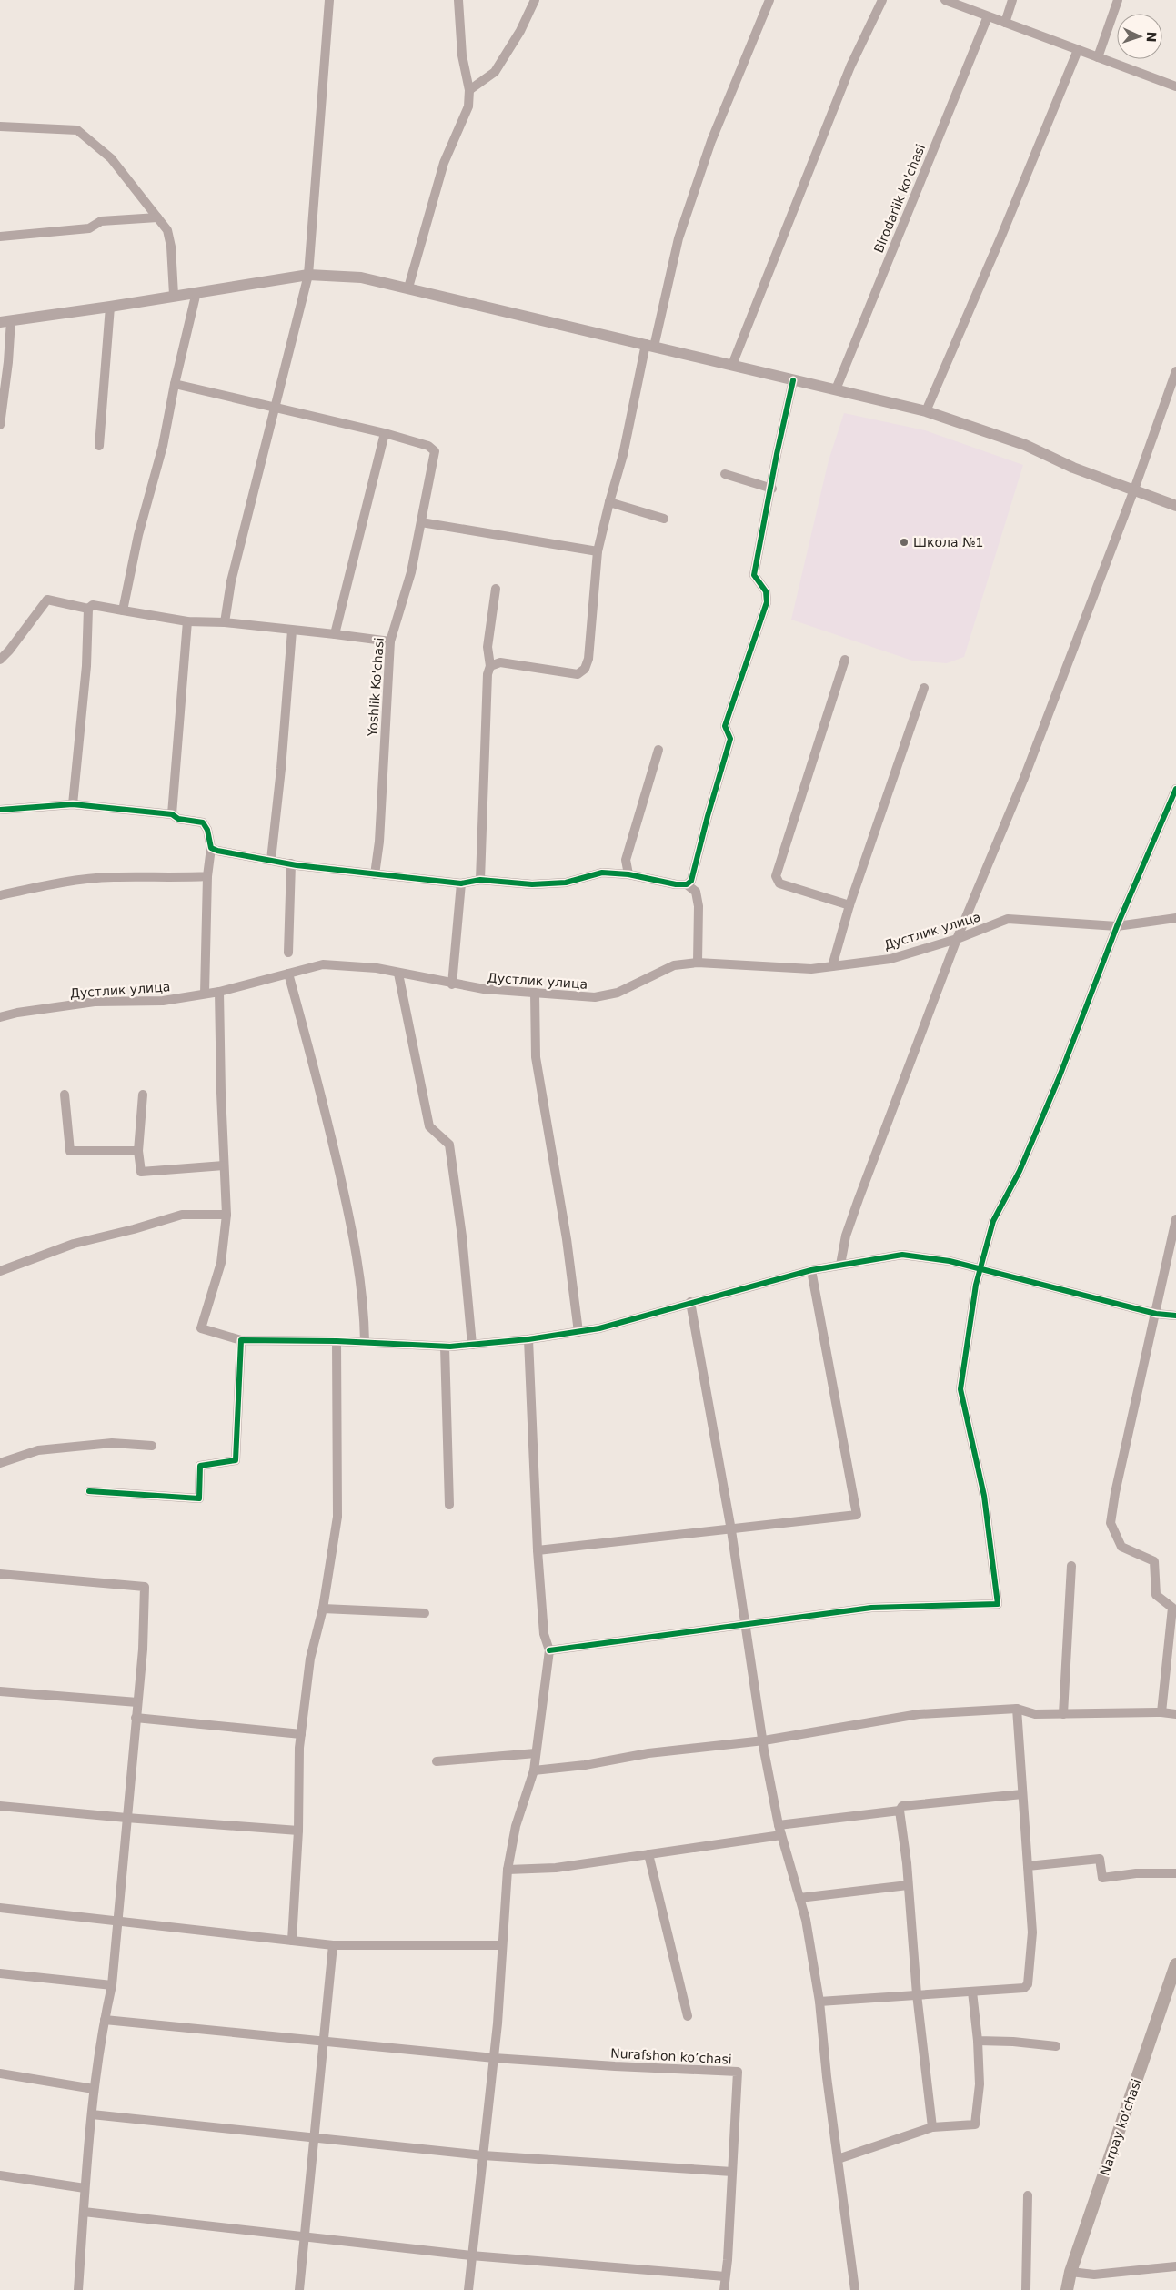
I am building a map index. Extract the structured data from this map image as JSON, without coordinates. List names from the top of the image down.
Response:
{
  "streets": {
    "main road": ["Narpay ko'chasi"],
    "street": [
      "Birodarlik ko'chasi",
      "Yoshlik Ko'chasi",
      "Дустлик улица",
      "Nurafshon ko’chasi"
    ]
  },
  "places": ["Школа №1"],
  "north": "right"
}
